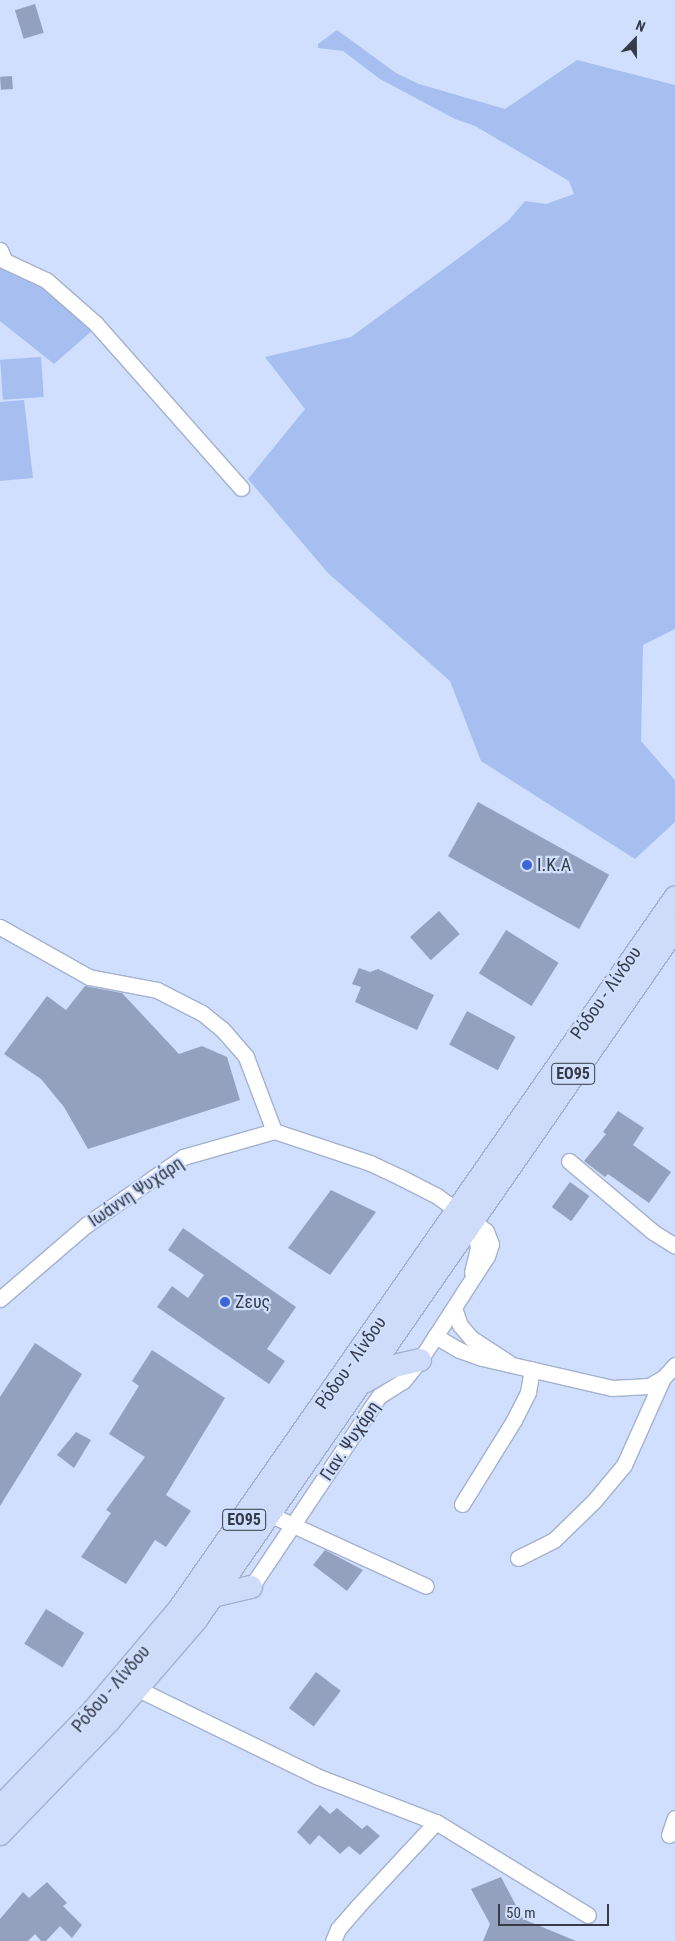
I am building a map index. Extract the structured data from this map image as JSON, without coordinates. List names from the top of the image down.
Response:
{
  "streets": {
    "main road": ["Ρόδου - Λίνδου", "ΕΟ95"],
    "street": ["Ιωάννη Ψυχάρη", "Γιαν. Ψυχάρη"]
  },
  "crossings": [
    ["Ρόδου - Λίνδου", "Γιαν. Ψυχάρη"]
  ],
  "places": ["Ι.Κ.Α", "Ζευς"],
  "scale_bar": "50 m",
  "north": "top"
}
